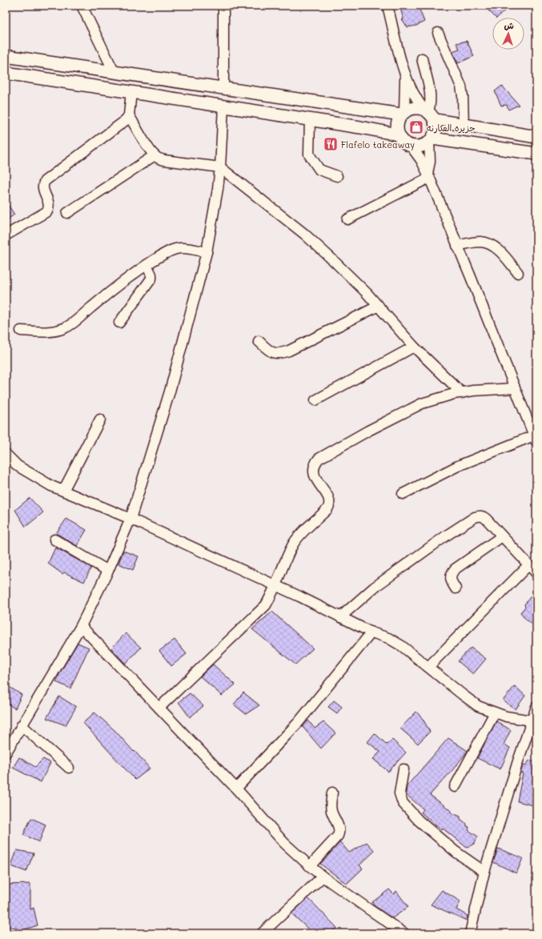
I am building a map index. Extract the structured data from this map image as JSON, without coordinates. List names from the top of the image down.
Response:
{
  "places": {
    "shop": ["جزيره الفكارنه"],
    "restaurant": ["Flafelo takeaway"]
  },
  "north": "top"
}
